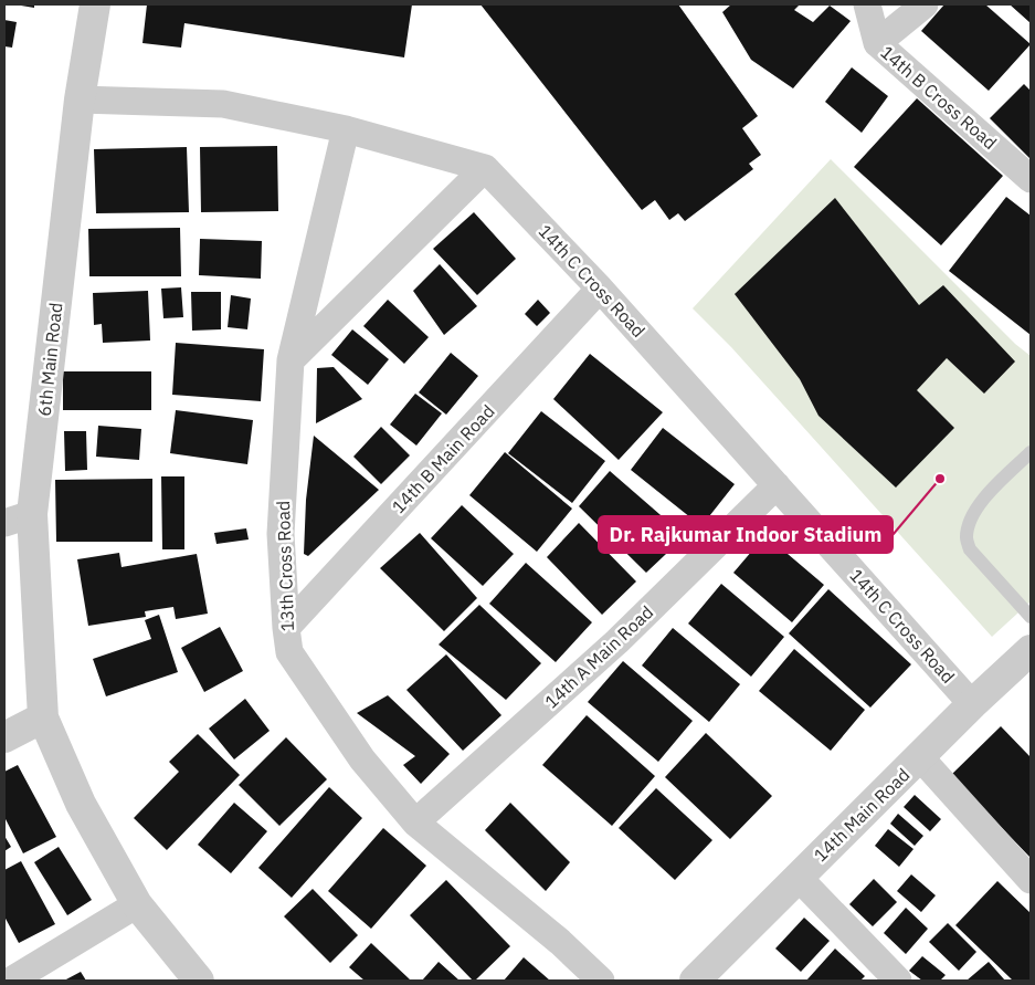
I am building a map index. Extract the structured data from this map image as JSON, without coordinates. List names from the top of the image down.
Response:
{
  "streets": {
    "street": [
      "14th B Cross Road",
      "14th C Cross Road",
      "6th Main Road",
      "14th B Main Road",
      "13th Cross Road",
      "14th A Main Road",
      "14th Main Road"
    ]
  },
  "crossings": [
    ["14th C Cross Road", "14th B Main Road"],
    ["14th C Cross Road", "14th A Main Road"],
    ["14th C Cross Road", "14th Main Road"],
    ["14th B Main Road", "13th Cross Road"],
    ["13th Cross Road", "14th A Main Road"]
  ],
  "places": ["Dr. Rajkumar Indoor Stadium"]
}
